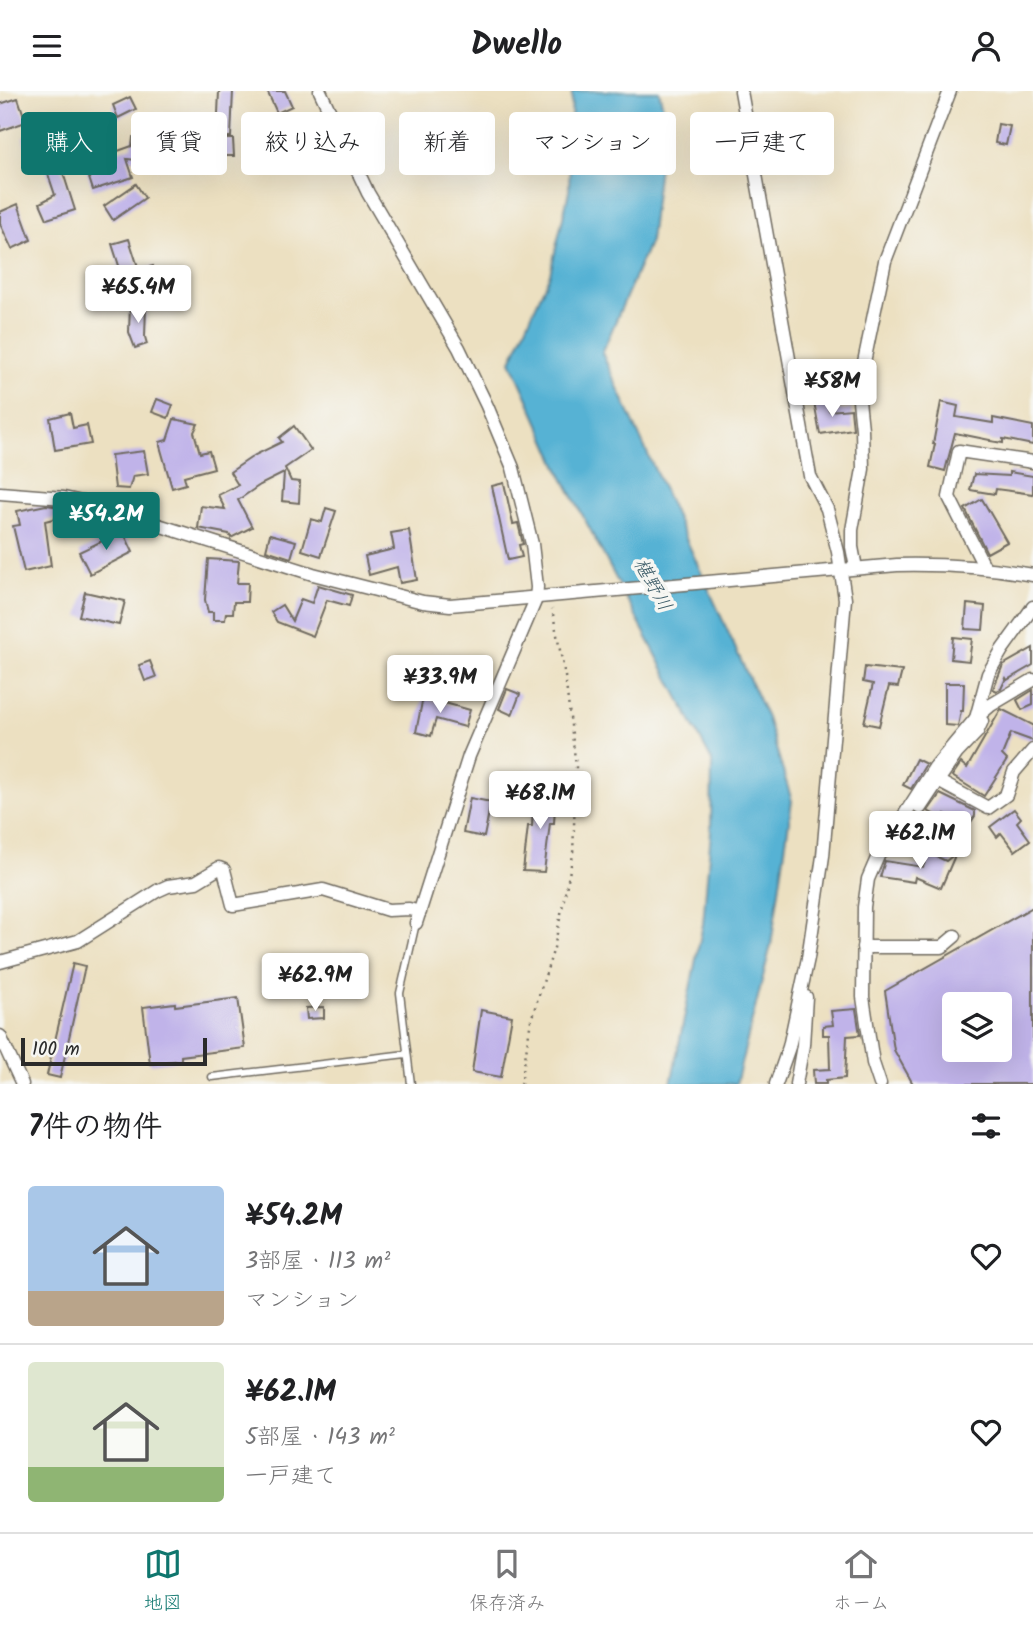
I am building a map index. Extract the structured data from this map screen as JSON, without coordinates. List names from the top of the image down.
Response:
{
  "water": ["椹野川"],
  "scale_bar": "100 m",
  "page": {
    "header": "Dwello",
    "chip": [
      "購入",
      "賃貸",
      "絞り込み",
      "新着",
      "マンション",
      "一戸建て"
    ],
    "price": [
      "¥65.4M",
      "¥58M",
      "¥54.2M",
      "¥33.9M",
      "¥68.1M",
      "¥62.1M",
      "¥62.9M"
    ],
    "scale": "100 m",
    "heading": "7件の物件",
    "list": [
      {
        "name": "¥54.2M",
        "note": "3部屋 · 113 m² · マンション"
      },
      {
        "name": "¥62.1M",
        "note": "5部屋 · 143 m² · 一戸建て"
      }
    ],
    "tabs": ["地図", "保存済み", "ホーム"]
  }
}
